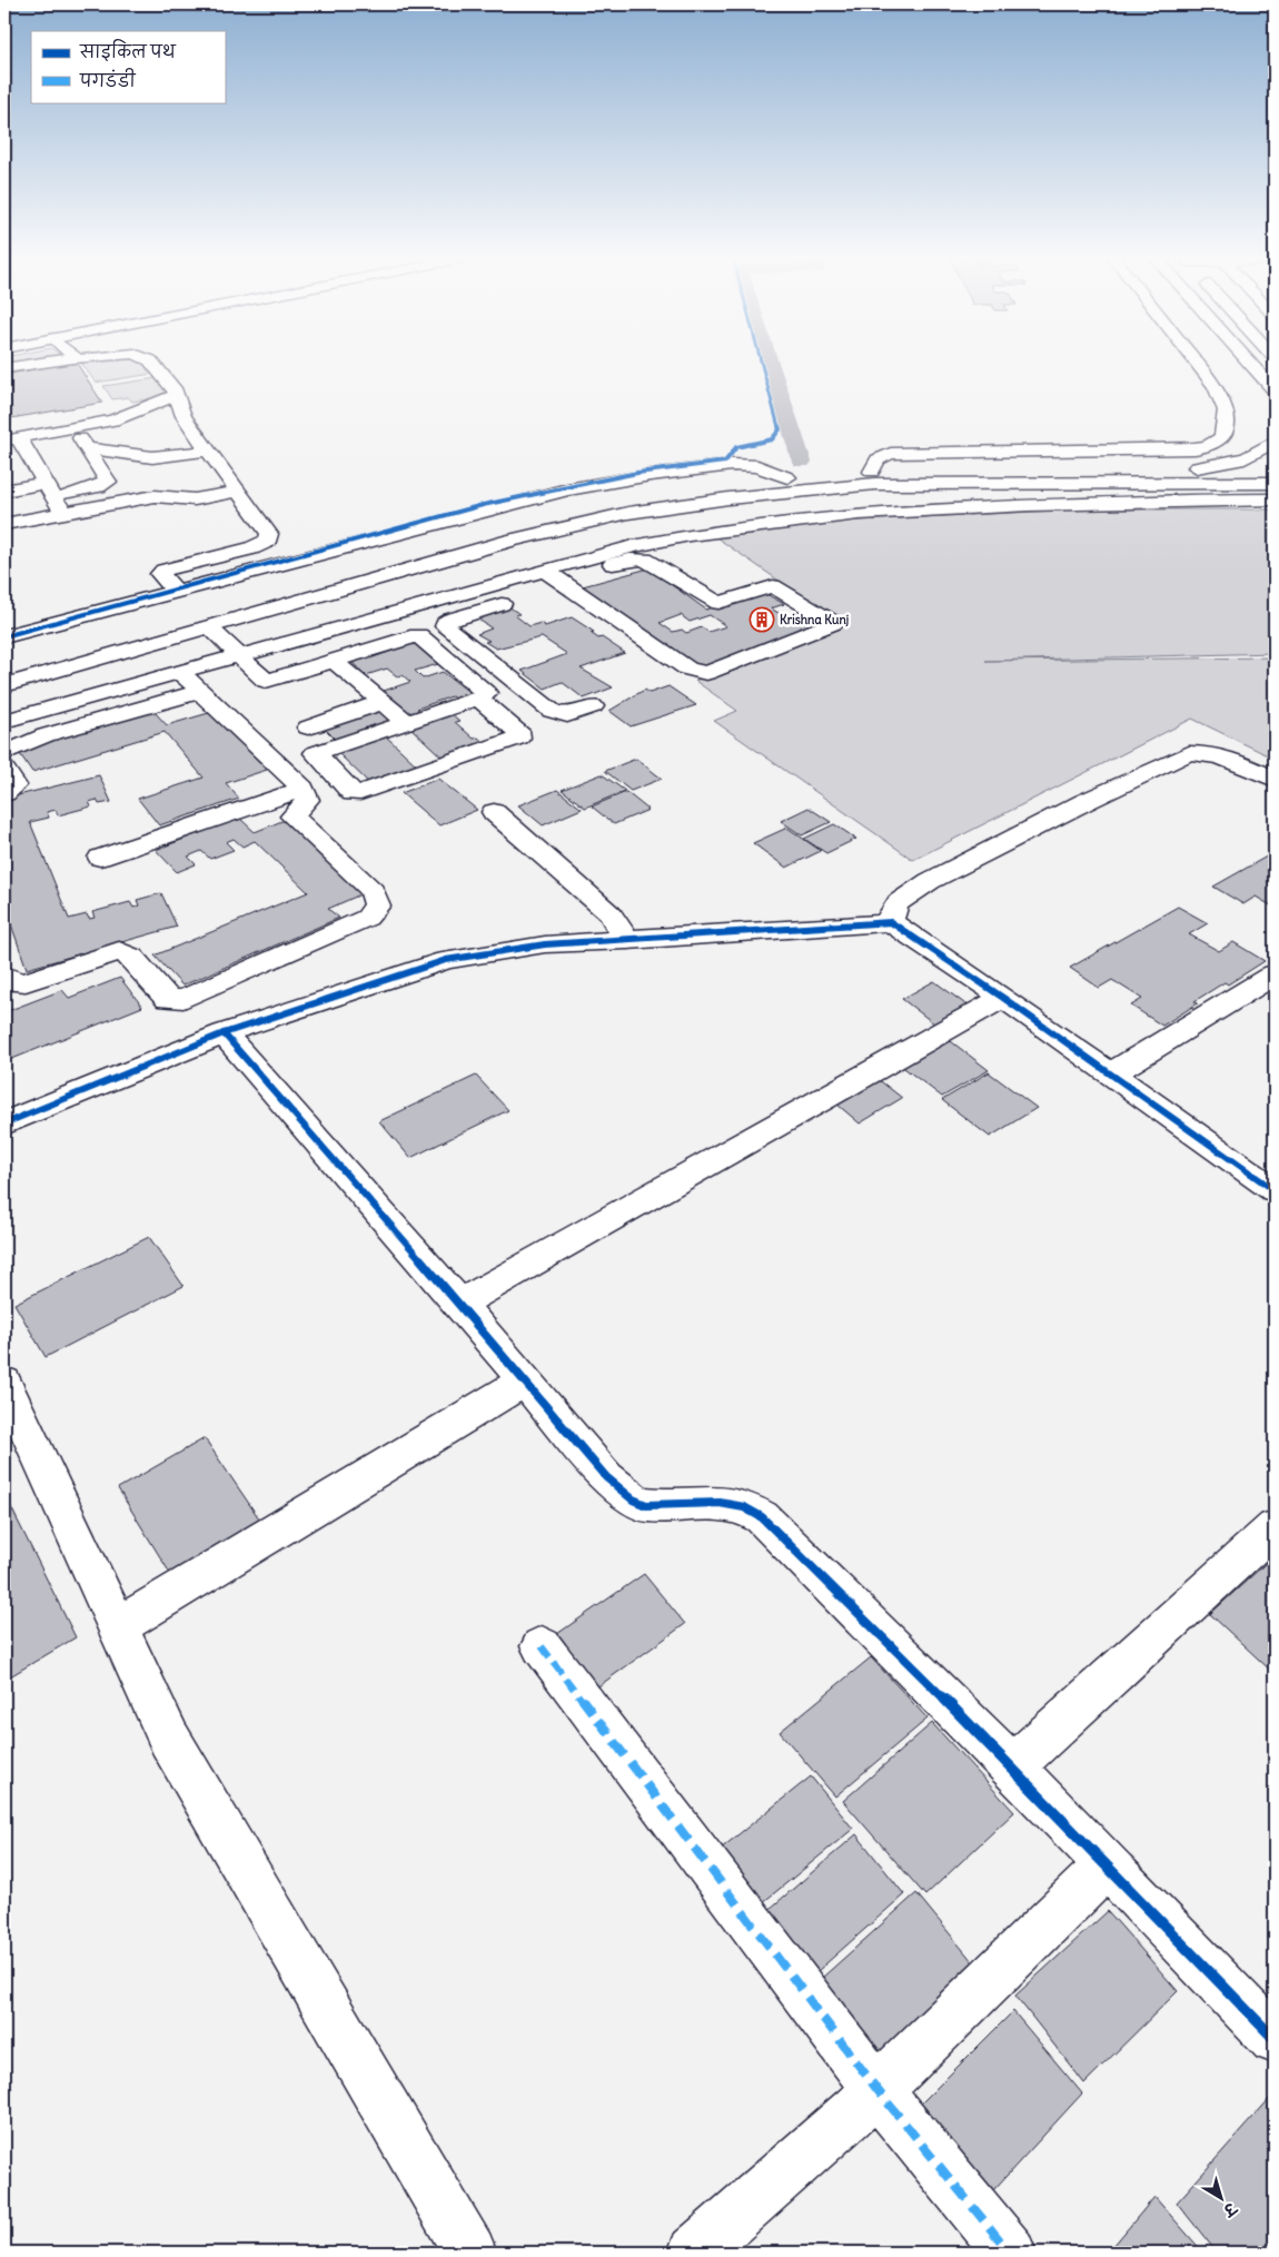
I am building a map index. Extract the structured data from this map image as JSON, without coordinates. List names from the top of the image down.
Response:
{
  "places": {
    "building": ["Krishna Kunj"]
  },
  "legend": ["साइकिल पथ", "पगडंडी"],
  "north": "bottom right"
}
